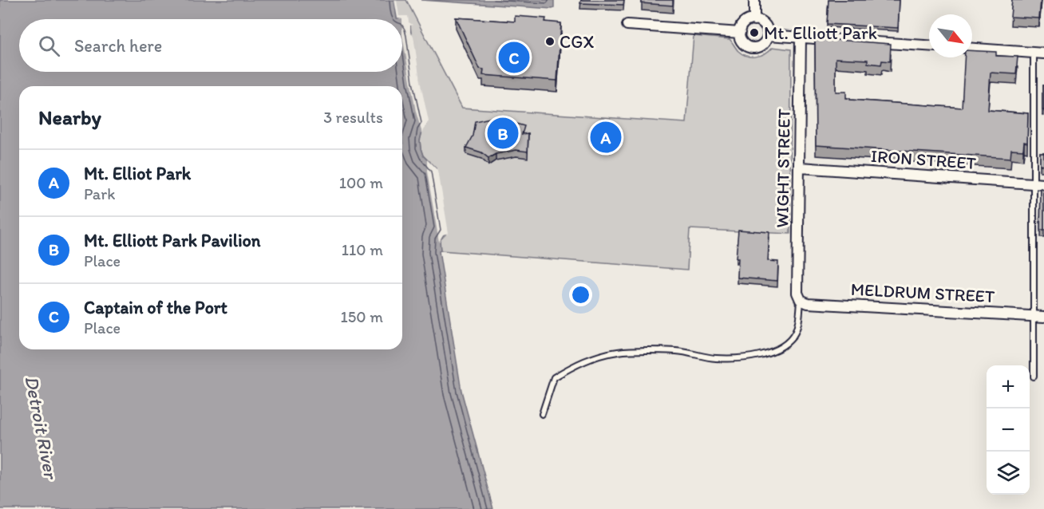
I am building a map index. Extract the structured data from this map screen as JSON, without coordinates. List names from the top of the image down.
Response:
{
  "streets": {
    "street": ["IRON STREET", "WIGHT STREET", "MELDRUM STREET"]
  },
  "crossings": [
    ["IRON STREET", "WIGHT STREET"],
    ["WIGHT STREET", "MELDRUM STREET"]
  ],
  "water": ["Detroit River"],
  "places": ["Mt. Elliott Park", "CGX"],
  "north": "bottom right",
  "page": {
    "search": "Search here",
    "pins": ["C", "B", "A"],
    "heading": ["Nearby", "3 results"],
    "list": [
      {
        "mark": "A",
        "name": "Mt. Elliot Park",
        "note": "Park",
        "value": "100 m"
      },
      {
        "mark": "B",
        "name": "Mt. Elliott Park Pavilion",
        "note": "Place",
        "value": "110 m"
      },
      {
        "mark": "C",
        "name": "Captain of the Port",
        "note": "Place",
        "value": "150 m"
      }
    ],
    "map_buttons": ["+", "−"]
  }
}
